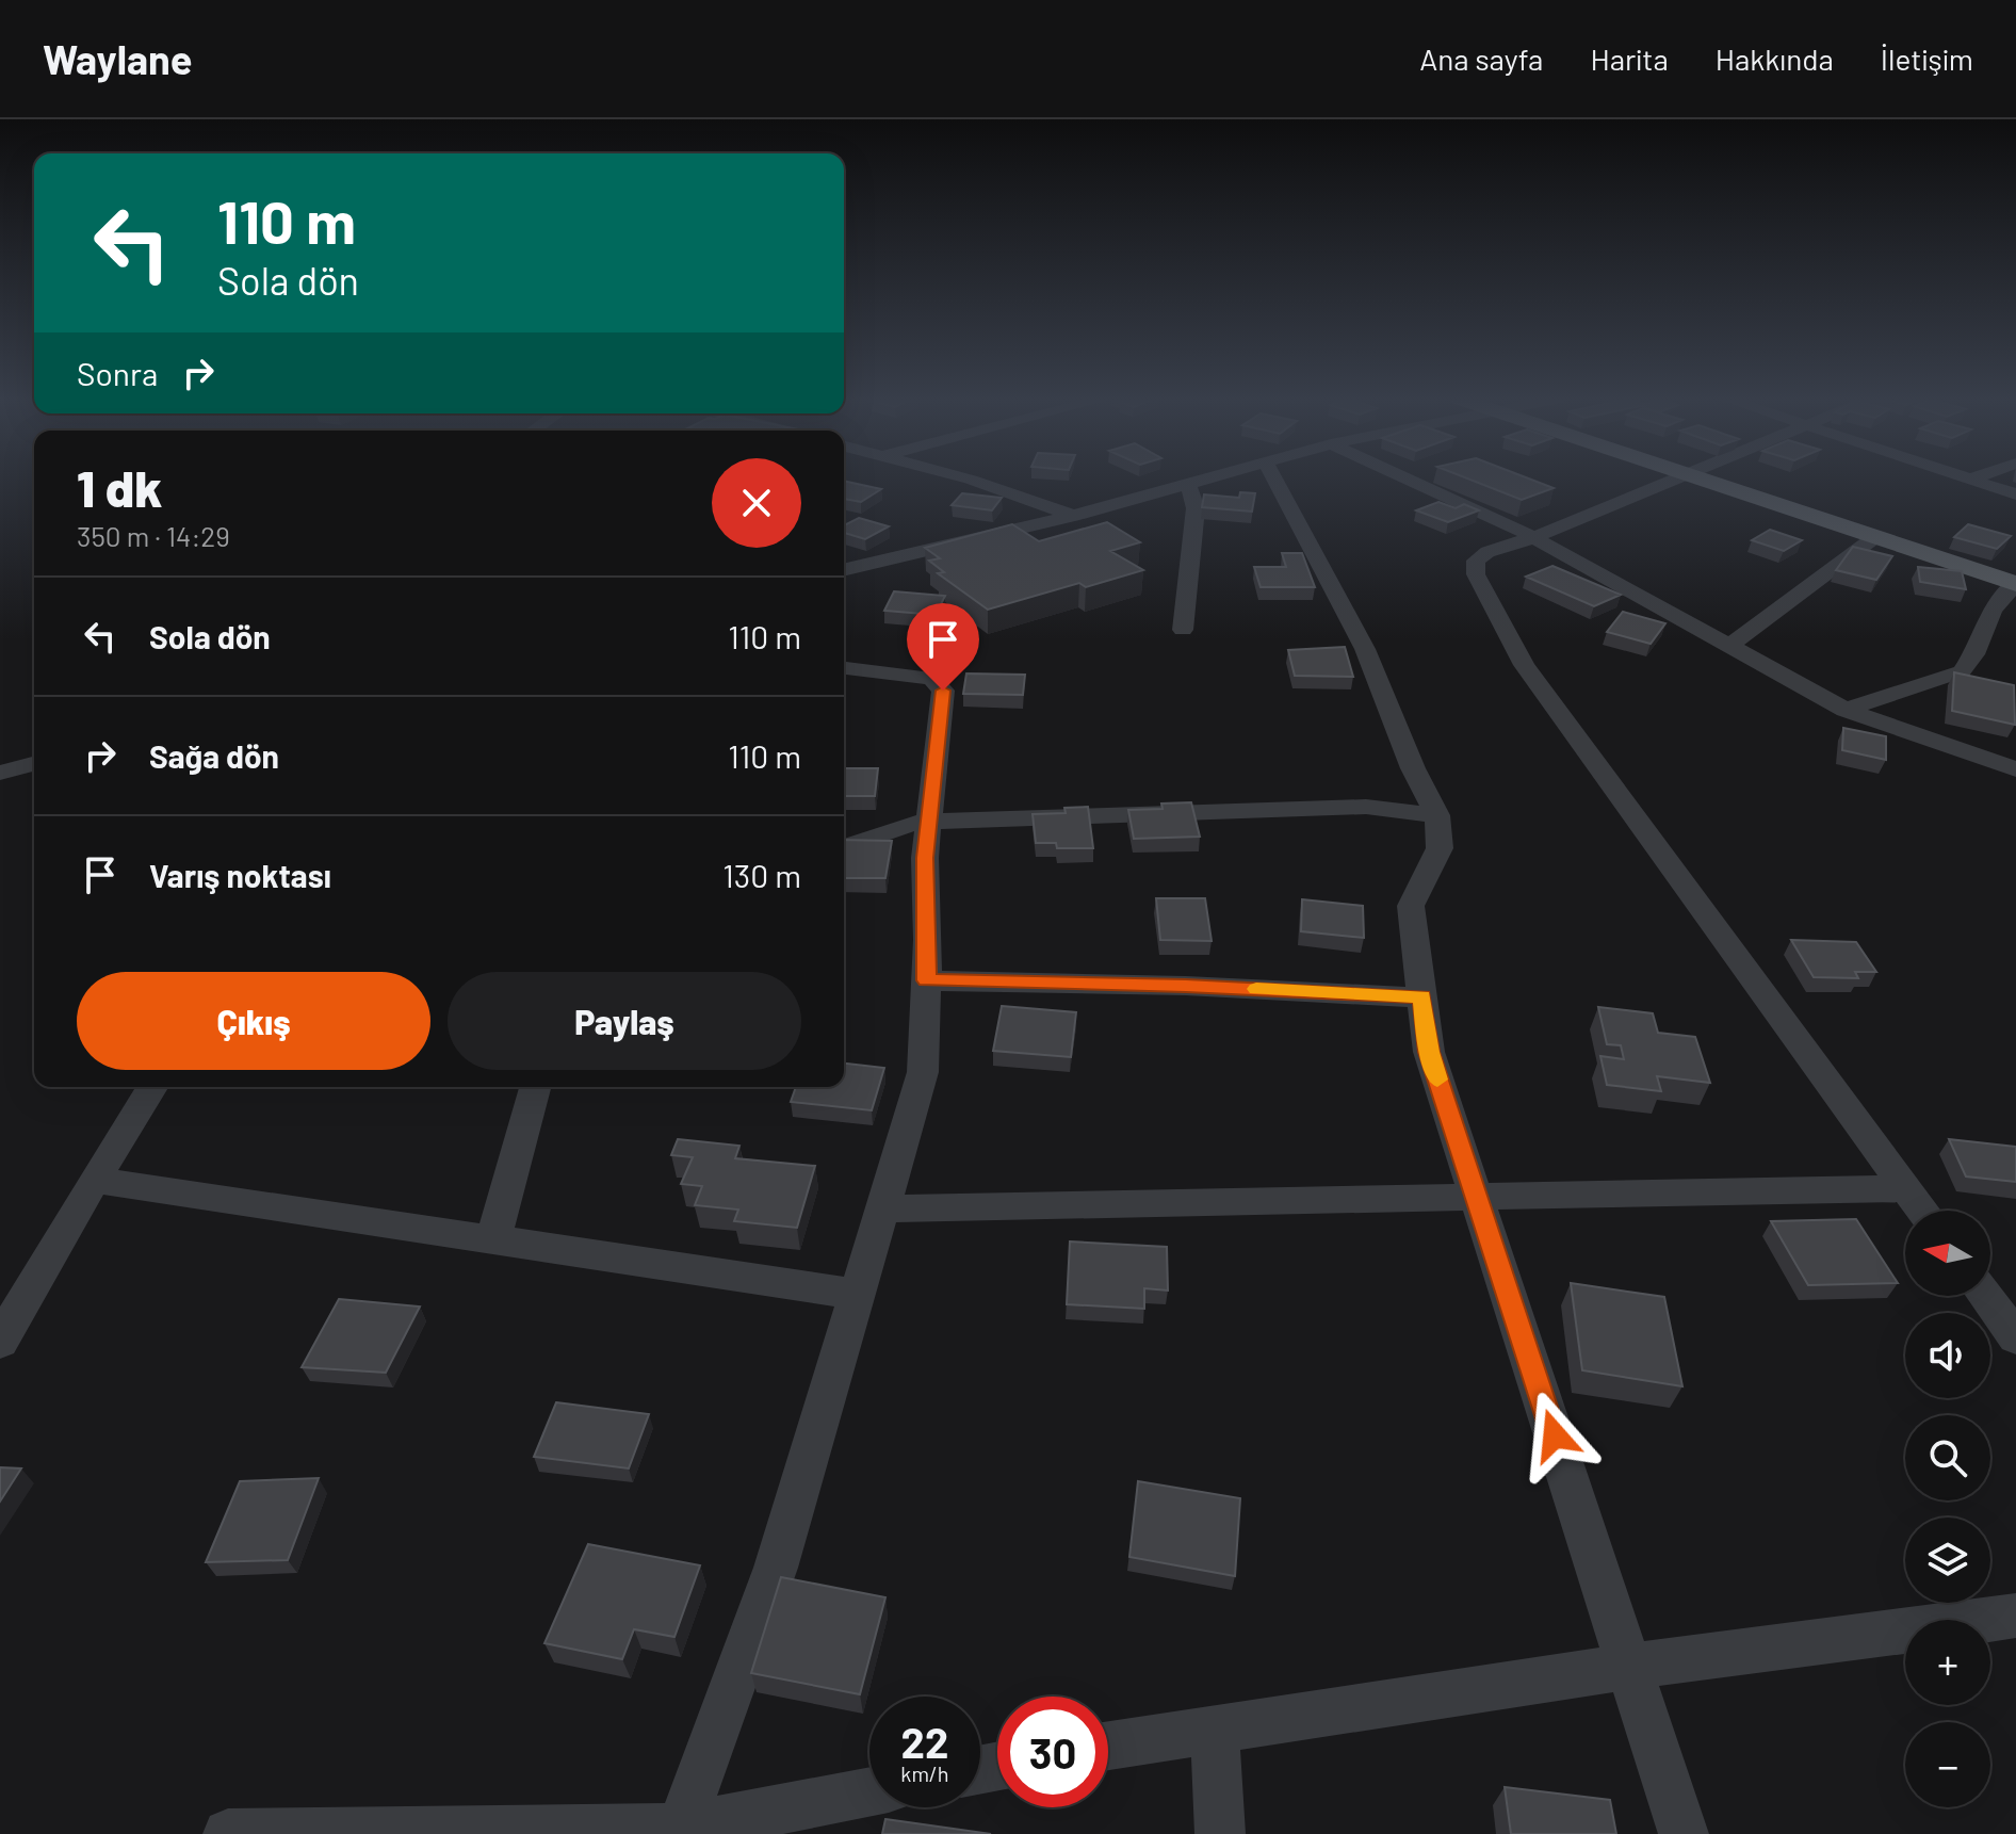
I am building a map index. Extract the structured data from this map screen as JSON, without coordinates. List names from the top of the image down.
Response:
{
  "north": "left",
  "page": {
    "header": "Waylane",
    "nav": [
      "Ana sayfa",
      "Harita",
      "Hakkında",
      "İletişim"
    ],
    "turn": ["110 m", "Sola dön"],
    "then": "Sonra",
    "heading": ["1 dk", "350 m · 14:29"],
    "list": [
      {
        "name": "Sola dön",
        "value": "110 m"
      },
      {
        "name": "Sağa dön",
        "value": "110 m"
      },
      {
        "name": "Varış noktası",
        "value": "130 m"
      }
    ],
    "buttons": ["Çıkış", "Paylaş"],
    "map_buttons": ["+", "−"],
    "speed": "22 km/h",
    "limit": "30"
  }
}
